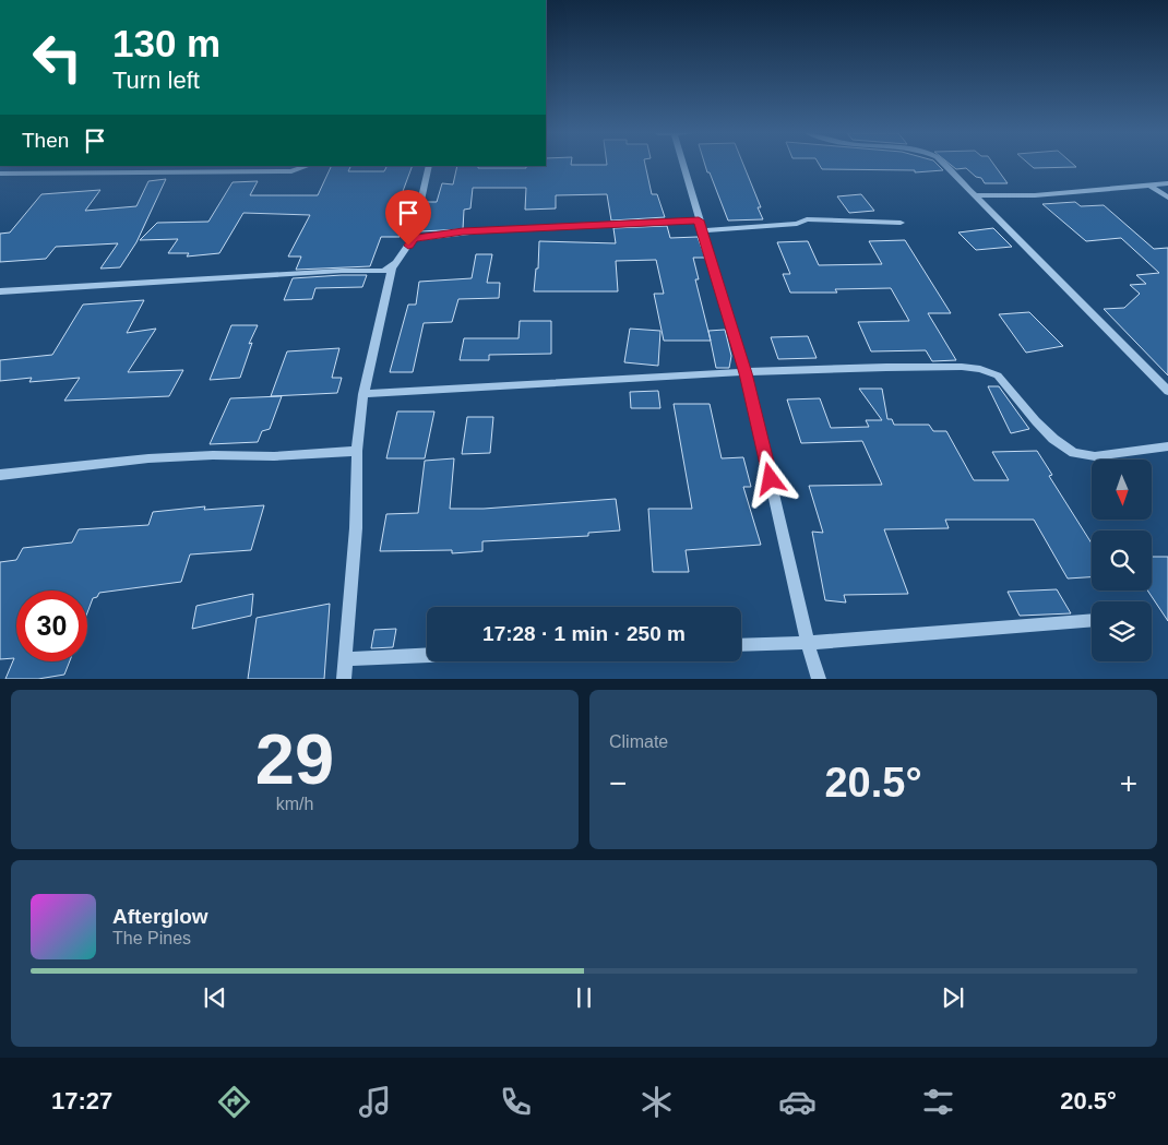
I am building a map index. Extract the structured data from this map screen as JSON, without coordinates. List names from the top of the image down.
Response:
{
  "north": "bottom",
  "page": {
    "turn": ["130 m", "Turn left"],
    "then": "Then",
    "limit": "30",
    "trip": "17:28 · 1 min · 250 m",
    "tile": [
      ["29", "km/h"],
      "Climate"
    ],
    "heat": ["−", "20.5°", "+"],
    "song": ["Afterglow", "The Pines"],
    "tabs": ["17:27", "20.5°"]
  }
}
